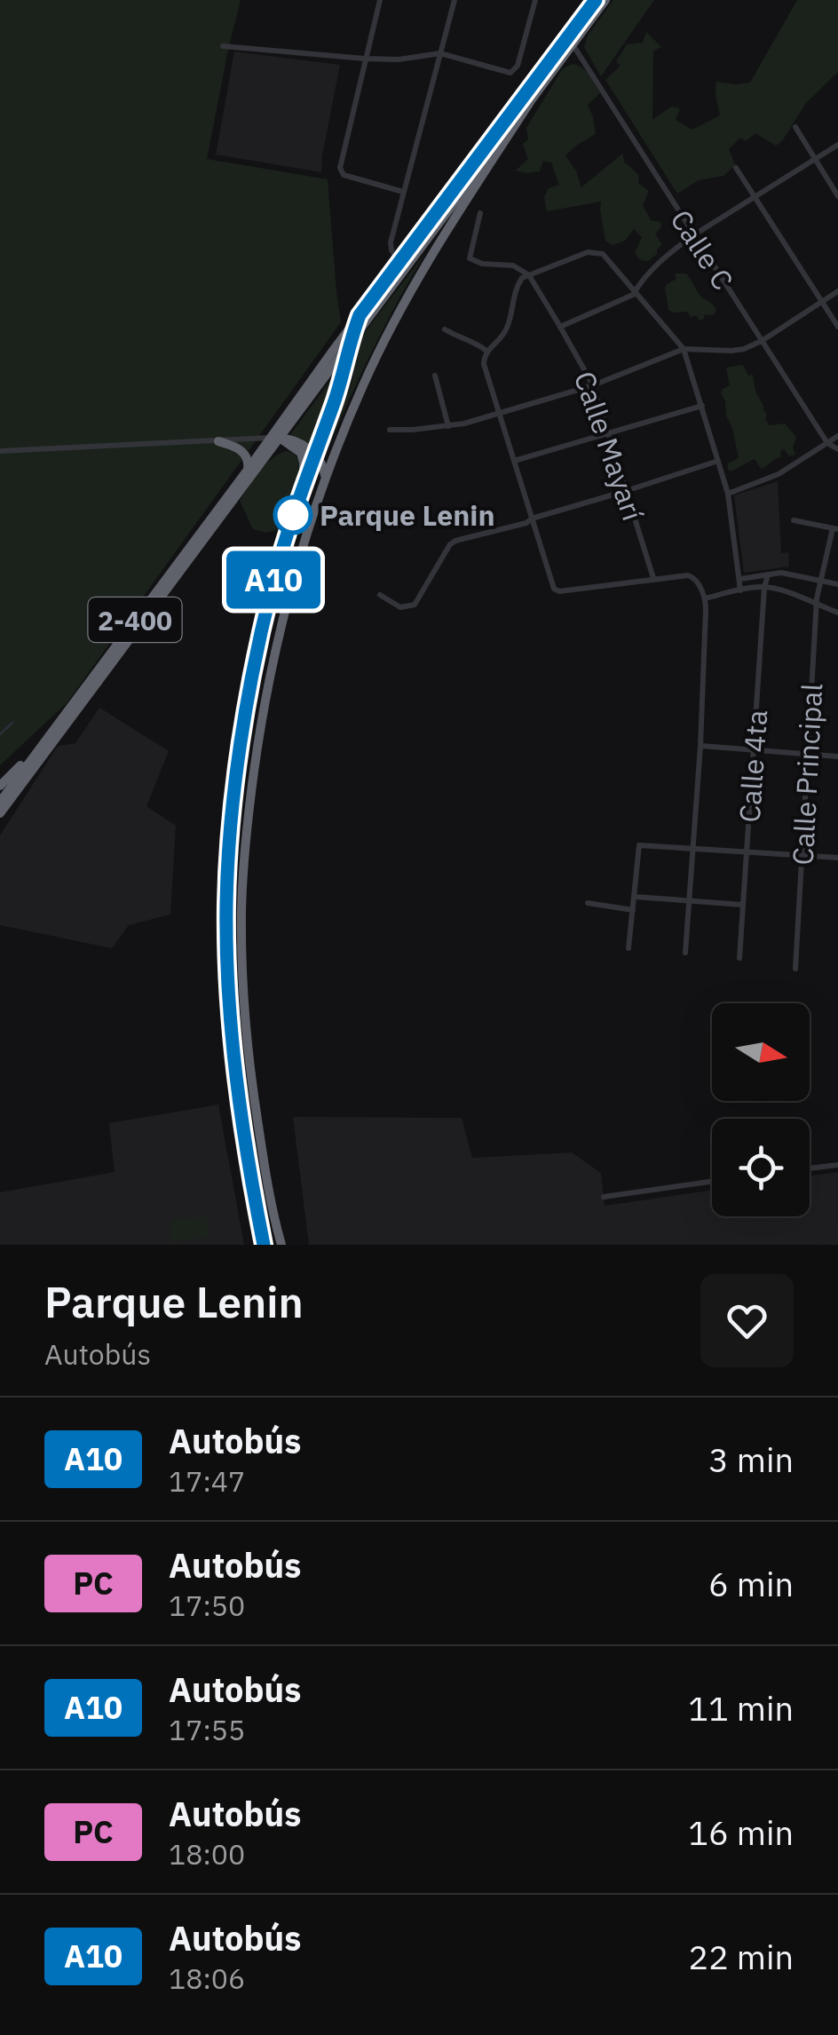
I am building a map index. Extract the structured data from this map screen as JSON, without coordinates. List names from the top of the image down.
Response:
{
  "streets": {
    "highway": ["2-400"],
    "street": [
      "Calle C",
      "Calle Mayarí",
      "Calle 4ta",
      "Calle Principal"
    ]
  },
  "places": ["Parque Lenin"],
  "lines": ["bus line A10"],
  "north": "right",
  "page": {
    "on_map": "A10",
    "heading": ["Parque Lenin", "Autobús"],
    "list": [
      {
        "mark": "A10",
        "name": "Autobús",
        "note": "17:47",
        "value": "3 min"
      },
      {
        "mark": "PC",
        "name": "Autobús",
        "note": "17:50",
        "value": "6 min"
      },
      {
        "mark": "A10",
        "name": "Autobús",
        "note": "17:55",
        "value": "11 min"
      },
      {
        "mark": "PC",
        "name": "Autobús",
        "note": "18:00",
        "value": "16 min"
      },
      {
        "mark": "A10",
        "name": "Autobús",
        "note": "18:06",
        "value": "22 min"
      }
    ]
  }
}
